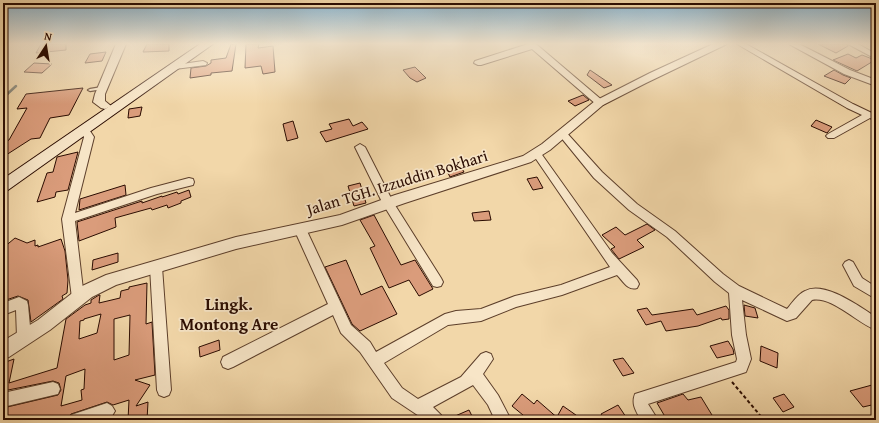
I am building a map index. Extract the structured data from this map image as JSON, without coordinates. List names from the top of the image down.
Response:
{
  "streets": {
    "street": ["Jalan TGH. Izzuddin Bokhari"]
  },
  "districts": ["Lingk. Montong Are"],
  "north": "top"
}
